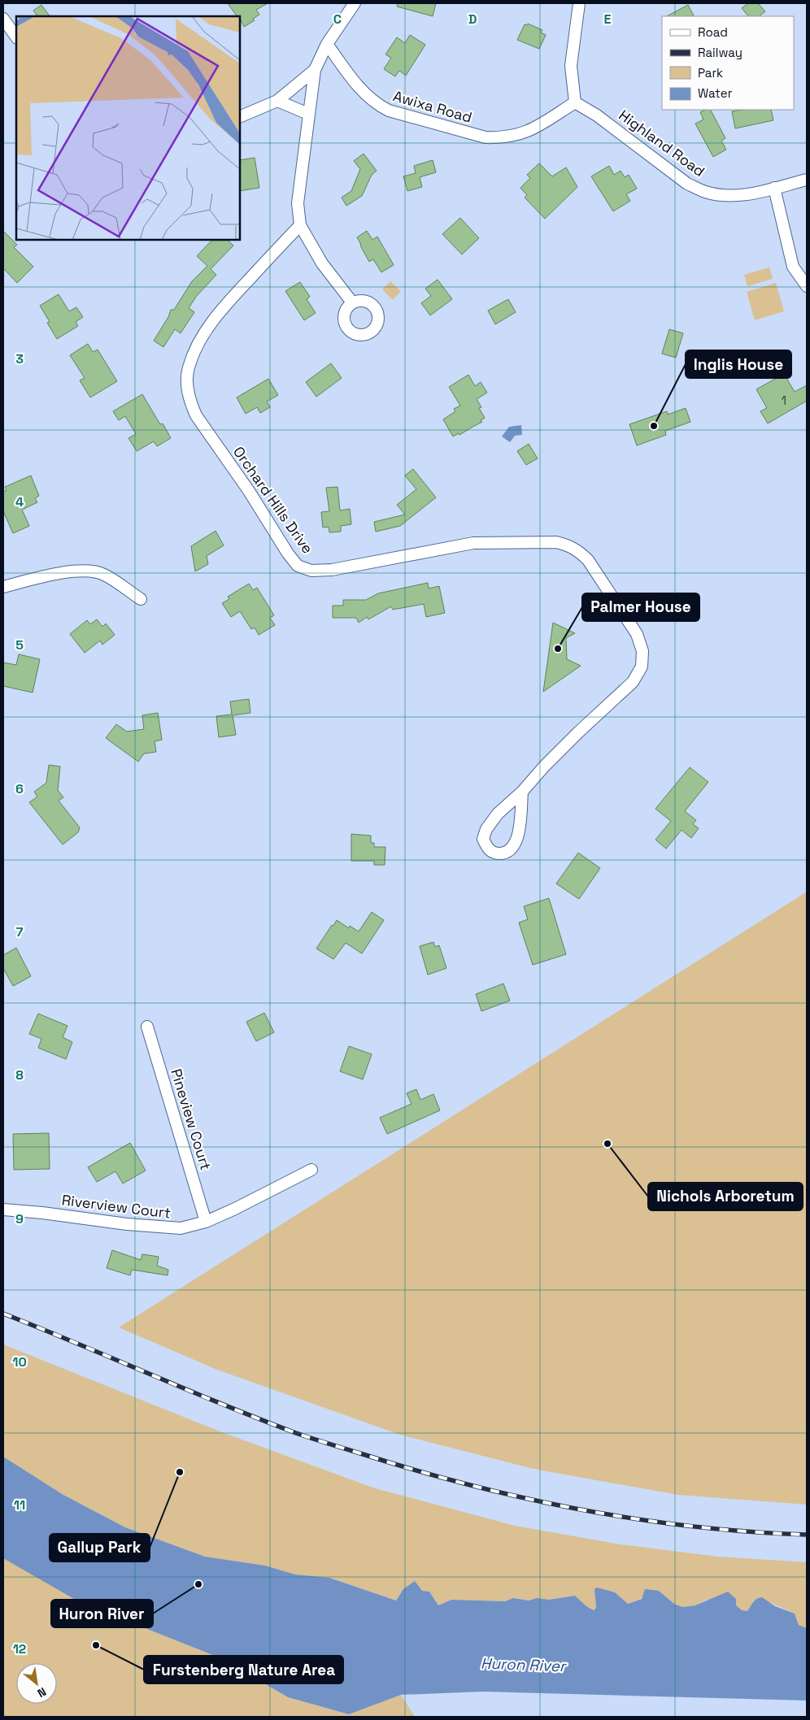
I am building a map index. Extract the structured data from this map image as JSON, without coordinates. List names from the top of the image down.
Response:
{
  "streets": {
    "street": [
      "Awixa Road",
      "Highland Road",
      "Orchard Hills Drive",
      "Pineview Court",
      "Riverview Court"
    ]
  },
  "crossings": [
    ["Awixa Road", "Highland Road"],
    ["Pineview Court", "Riverview Court"]
  ],
  "water": ["Huron River"],
  "places": [
    "Inglis House",
    "Palmer House",
    "Nichols Arboretum",
    "Gallup Park",
    "Huron River",
    "Furstenberg Nature Area"
  ],
  "house_numbers": ["1"],
  "legend": [
    "Road",
    "Railway",
    "Park",
    "Water"
  ],
  "north": "bottom right",
  "grid": {
    "columns": ["C", "D", "E"],
    "rows": [
      "3",
      "4",
      "5",
      "6",
      "7",
      "8",
      "9",
      "10",
      "11",
      "12"
    ]
  }
}
